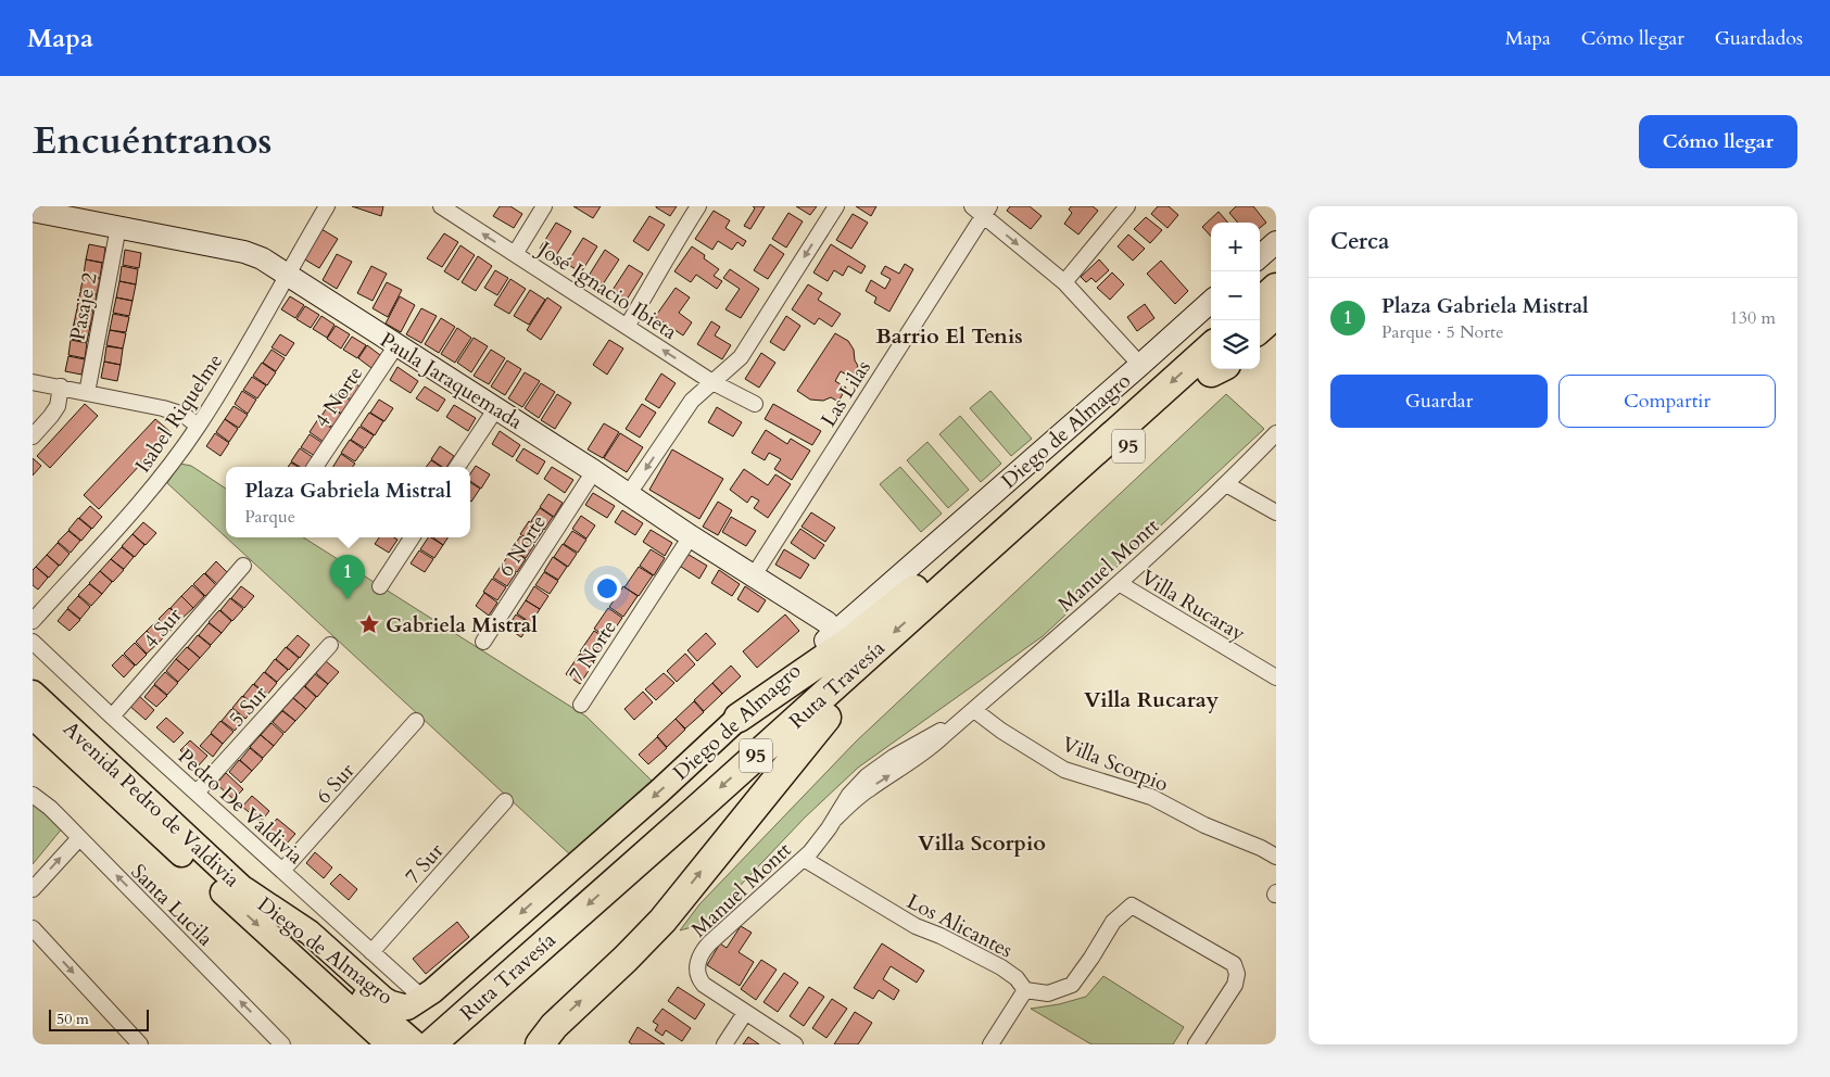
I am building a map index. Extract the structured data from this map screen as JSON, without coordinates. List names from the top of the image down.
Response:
{
  "streets": {
    "highway": ["95", "Ruta Travesía"],
    "main road": ["Diego de Almagro", "Avenida Pedro de Valdivia"],
    "street": [
      "José Ignacio Ibieta",
      "Pasaje 2",
      "Paula Jaraquemada",
      "Las Lilas",
      "4 Norte",
      "Isabel Riquelme",
      "6 Norte",
      "Manuel Montt",
      "Villa Rucaray",
      "4 Sur",
      "7 Norte",
      "5 Sur",
      "Villa Scorpio",
      "6 Sur",
      "Pedro De Valdivia",
      "7 Sur",
      "Santa Lucila",
      "Los Alicantes"
    ]
  },
  "crossings": [
    ["Pasaje 2", "Paula Jaraquemada"],
    ["Paula Jaraquemada", "Las Lilas"],
    ["Paula Jaraquemada", "4 Norte"],
    ["Paula Jaraquemada", "Isabel Riquelme"],
    ["Paula Jaraquemada", "Diego de Almagro"],
    ["Paula Jaraquemada", "6 Norte"],
    ["Paula Jaraquemada", "7 Norte"],
    ["Diego de Almagro", "Avenida Pedro de Valdivia"],
    ["Diego de Almagro", "Pedro De Valdivia"],
    ["Manuel Montt", "Villa Rucaray"],
    ["Manuel Montt", "Villa Scorpio"],
    ["Manuel Montt", "Los Alicantes"],
    ["4 Sur", "Pedro De Valdivia"],
    ["5 Sur", "Pedro De Valdivia"],
    ["6 Sur", "Pedro De Valdivia"],
    ["Pedro De Valdivia", "7 Sur"]
  ],
  "one_way": ["José Ignacio Ibieta"],
  "districts": ["Barrio El Tenis", "Villa Rucaray", "Villa Scorpio"],
  "places": {
    "place": ["Gabriela Mistral"]
  },
  "scale_bar": "50 m",
  "page": {
    "header": "Mapa",
    "nav": ["Mapa", "Cómo llegar", "Guardados"],
    "title": "Encuéntranos",
    "buttons": [
      "Cómo llegar",
      ["Guardar", "Compartir"]
    ],
    "heading": "Cerca",
    "map_buttons": ["+", "−"],
    "list": [
      {
        "mark": "1",
        "name": "Plaza Gabriela Mistral",
        "note": "Parque · 5 Norte",
        "value": "130 m"
      }
    ],
    "popup": ["Plaza Gabriela Mistral", "Parque"],
    "pins": "1",
    "scale": "50 m"
  }
}
